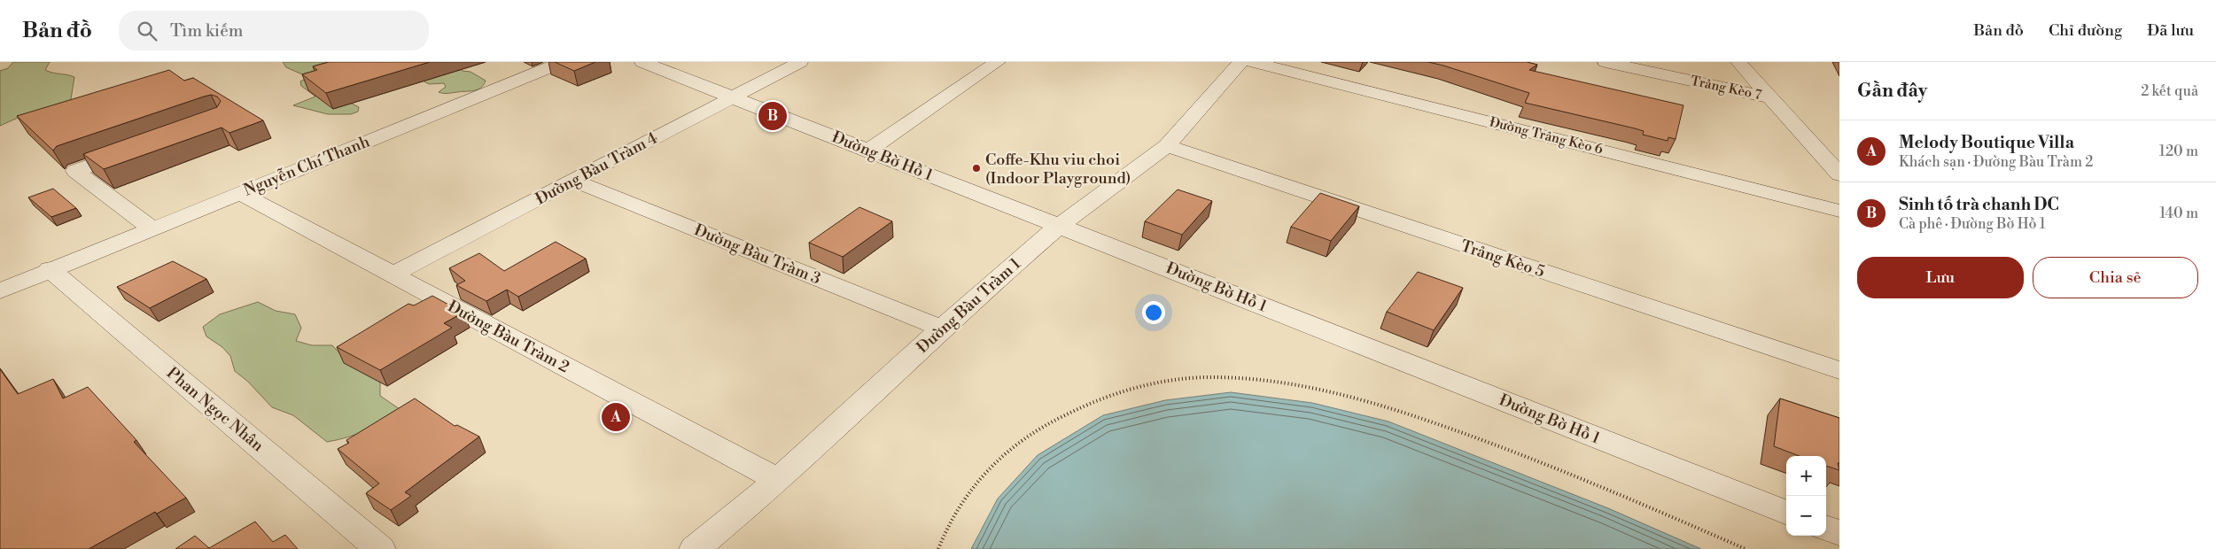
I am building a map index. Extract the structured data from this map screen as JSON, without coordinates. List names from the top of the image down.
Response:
{
  "streets": {
    "street": [
      "Trảng Kèo 7",
      "Đường Trảng Kèo 6",
      "Đường Bờ Hồ 1",
      "Nguyễn Chí Thanh",
      "Đường Bàu Tràm 4",
      "Đường Bàu Tràm 3",
      "Trảng Kèo 5",
      "Đường Bàu Tràm 1",
      "Đường Bàu Tràm 2",
      "Phan Ngọc Nhân"
    ]
  },
  "crossings": [
    ["Đường Bờ Hồ 1", "Đường Bàu Tràm 4"],
    ["Đường Bờ Hồ 1", "Đường Bàu Tràm 1"],
    ["Nguyễn Chí Thanh", "Đường Bàu Tràm 2"],
    ["Nguyễn Chí Thanh", "Phan Ngọc Nhân"],
    ["Đường Bàu Tràm 4", "Đường Bàu Tràm 3"],
    ["Đường Bàu Tràm 4", "Đường Bàu Tràm 2"],
    ["Đường Bàu Tràm 3", "Đường Bàu Tràm 1"],
    ["Trảng Kèo 5", "Đường Bàu Tràm 1"],
    ["Đường Bàu Tràm 1", "Đường Bàu Tràm 2"]
  ],
  "places": ["Coffe-Khu viu choi (Indoor Playground)"],
  "page": {
    "header": "Bản đồ",
    "search": "Tìm kiếm",
    "nav": ["Bản đồ", "Chỉ đường", "Đã lưu"],
    "heading": ["Gần đây", "2 kết quả"],
    "pins": ["B", "A"],
    "list": [
      {
        "mark": "A",
        "name": "Melody Boutique Villa",
        "note": "Khách sạn · Đường Bàu Tràm 2",
        "value": "120 m"
      },
      {
        "mark": "B",
        "name": "Sinh tố trà chanh DC",
        "note": "Cà phê · Đường Bờ Hồ 1",
        "value": "140 m"
      }
    ],
    "buttons": ["Lưu", "Chia sẻ"],
    "map_buttons": ["+", "−"]
  }
}
